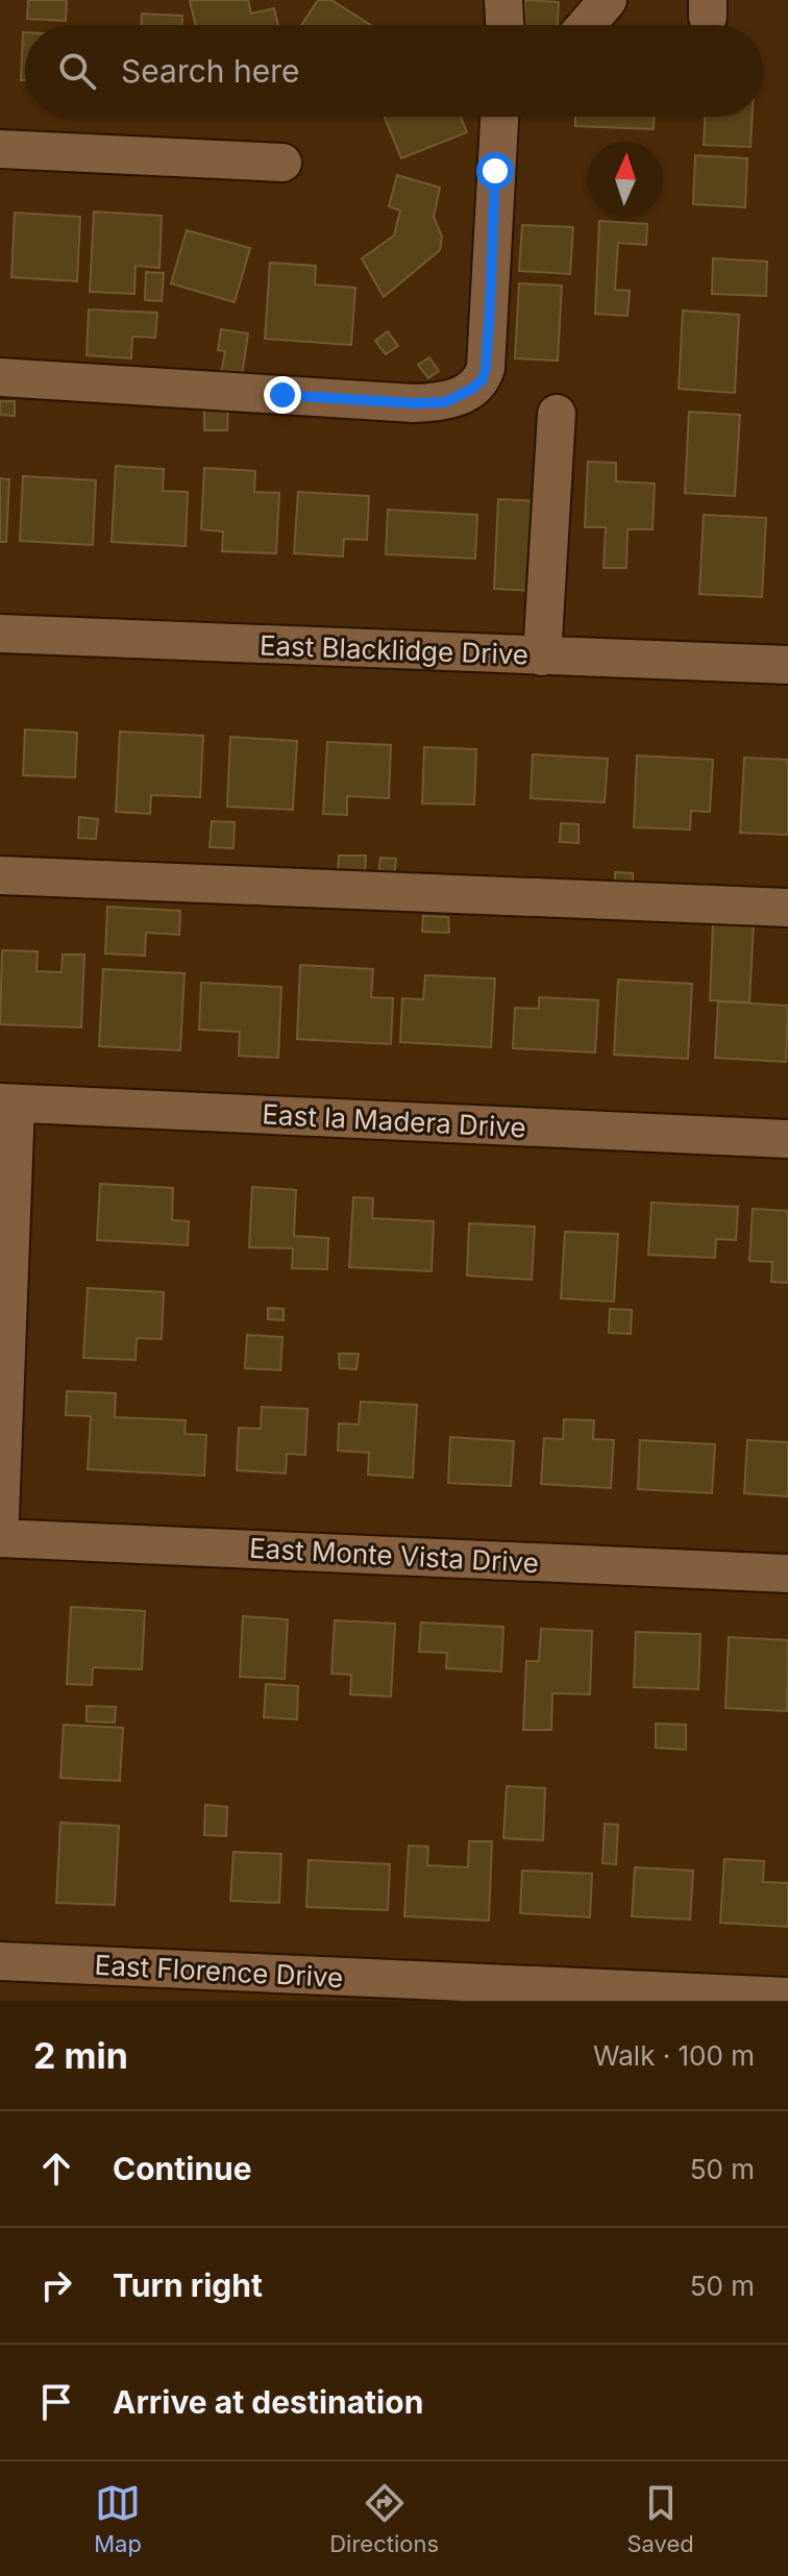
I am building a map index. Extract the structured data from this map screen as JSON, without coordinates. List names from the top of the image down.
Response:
{
  "streets": {
    "street": [
      "East Blacklidge Drive",
      "East la Madera Drive",
      "East Monte Vista Drive",
      "East Florence Drive"
    ]
  },
  "north": "top",
  "page": {
    "search": "Search here",
    "heading": ["2 min", "Walk · 100 m"],
    "list": [
      ["Continue", "50 m"],
      ["Turn right", "50 m"],
      "Arrive at destination"
    ],
    "nav": ["Map", "Directions", "Saved"]
  }
}
